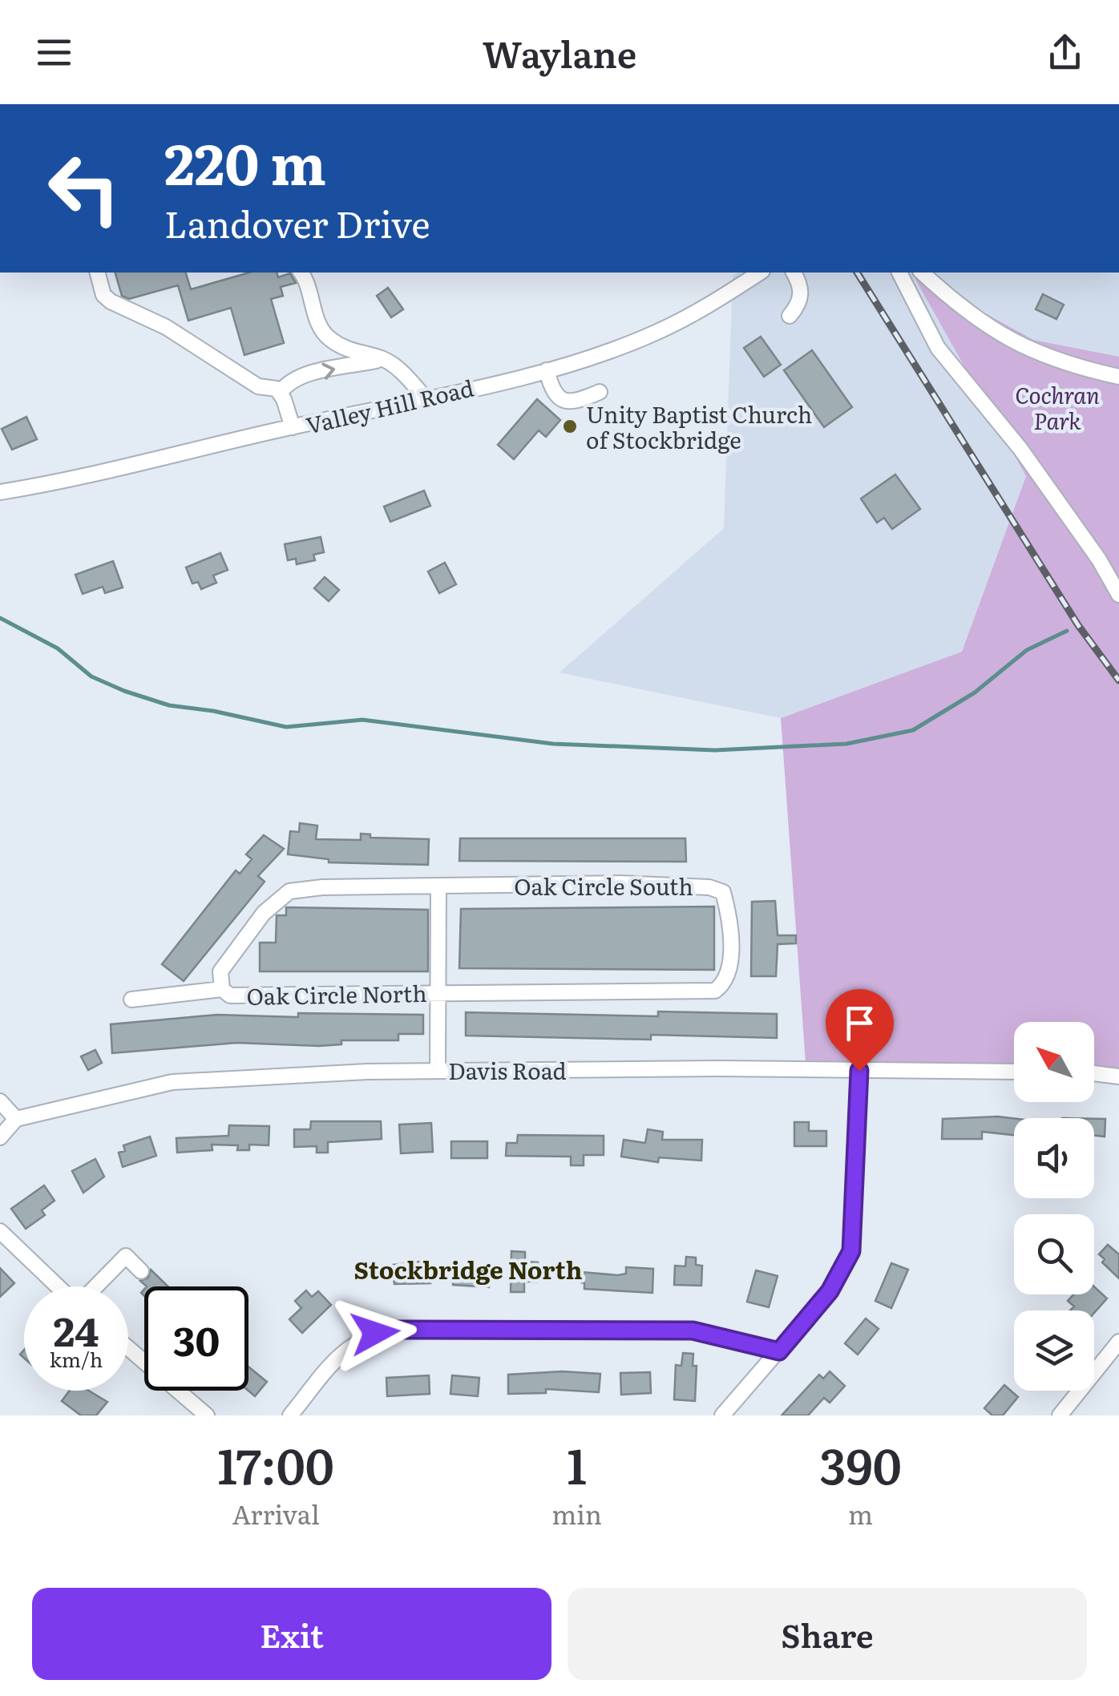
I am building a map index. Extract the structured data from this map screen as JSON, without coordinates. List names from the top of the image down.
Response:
{
  "streets": {
    "street": [
      "Valley Hill Road",
      "Oak Circle South",
      "Oak Circle North",
      "Davis Road"
    ]
  },
  "crossings": [
    ["Oak Circle South", "Oak Circle North"]
  ],
  "districts": ["Stockbridge North"],
  "parks": ["Cochran Park"],
  "places": ["Unity Baptist Church of Stockbridge"],
  "north": "top left",
  "page": {
    "header": "Waylane",
    "turn": ["220 m", "Landover Drive"],
    "speed": "24 km/h",
    "limit": "30",
    "eta": [
      "17:00",
      "Arrival",
      "1",
      "min",
      "390",
      "m"
    ],
    "buttons": ["Exit", "Share"]
  }
}
